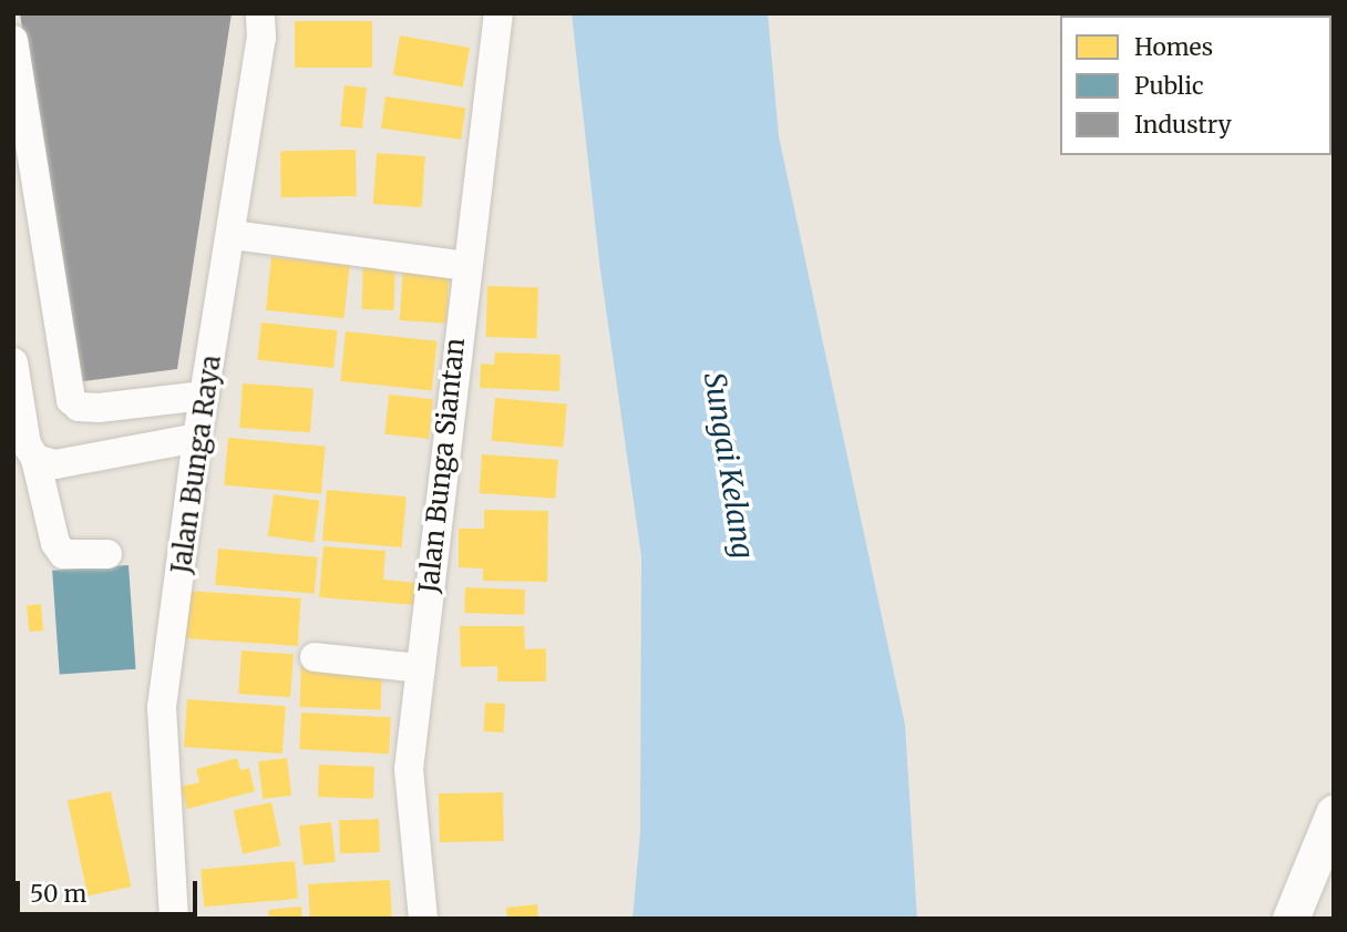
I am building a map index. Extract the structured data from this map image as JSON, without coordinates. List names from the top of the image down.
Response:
{
  "streets": {
    "street": ["Jalan Bunga Raya", "Jalan Bunga Siantan"]
  },
  "water": ["Sungai Kelang"],
  "legend": ["Homes", "Public", "Industry"],
  "scale_bar": "50 m"
}
